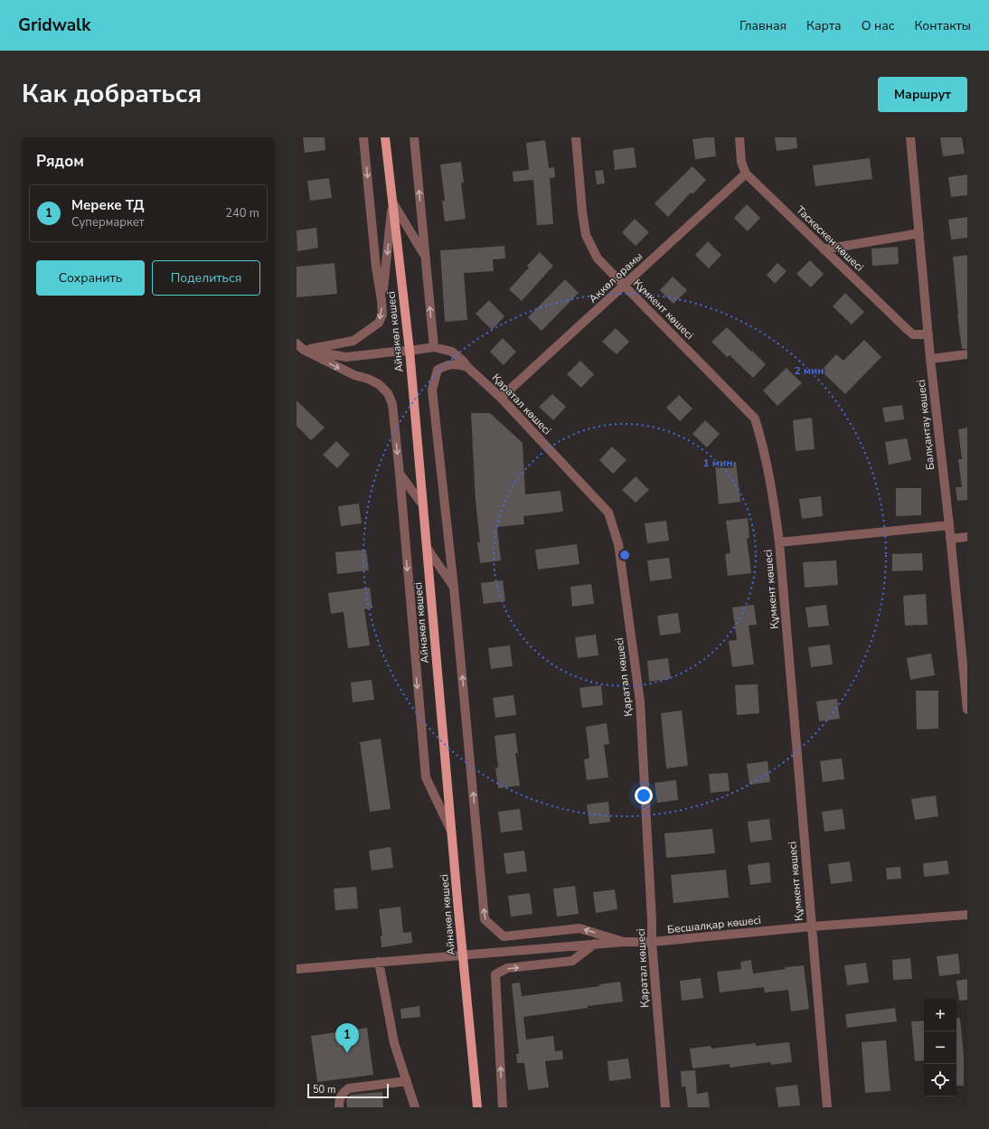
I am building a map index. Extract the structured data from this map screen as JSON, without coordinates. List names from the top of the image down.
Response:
{
  "streets": {
    "main road": ["Айнакөл көшесі"],
    "street": [
      "Таскескен көшесі",
      "Ақкөл орамы",
      "Құмкент көшесі",
      "Қаратал көшесі",
      "Балқантау көшесі",
      "Бесшалқар көшесі"
    ]
  },
  "crossings": [
    ["Таскескен көшесі", "Ақкөл орамы"],
    ["Таскескен көшесі", "Балқантау көшесі"],
    ["Ақкөл орамы", "Құмкент көшесі"],
    ["Ақкөл орамы", "Қаратал көшесі"],
    ["Құмкент көшесі", "Бесшалқар көшесі"],
    ["Айнакөл көшесі", "Қаратал көшесі"],
    ["Айнакөл көшесі", "Бесшалқар көшесі"],
    ["Қаратал көшесі", "Бесшалқар көшесі"]
  ],
  "scale_bar": "50 m",
  "page": {
    "header": "Gridwalk",
    "nav": [
      "Главная",
      "Карта",
      "О нас",
      "Контакты"
    ],
    "title": "Как добраться",
    "buttons": [
      "Маршрут",
      ["Сохранить", "Поделиться"]
    ],
    "heading": "Рядом",
    "list": [
      {
        "mark": "1",
        "name": "Мереке ТД",
        "note": "Супермаркет",
        "value": "240 m"
      }
    ],
    "map_buttons": ["+", "−"],
    "pins": "1",
    "scale": "50 m"
  },
  "rings": ["2 мин", "1 мин"]
}
